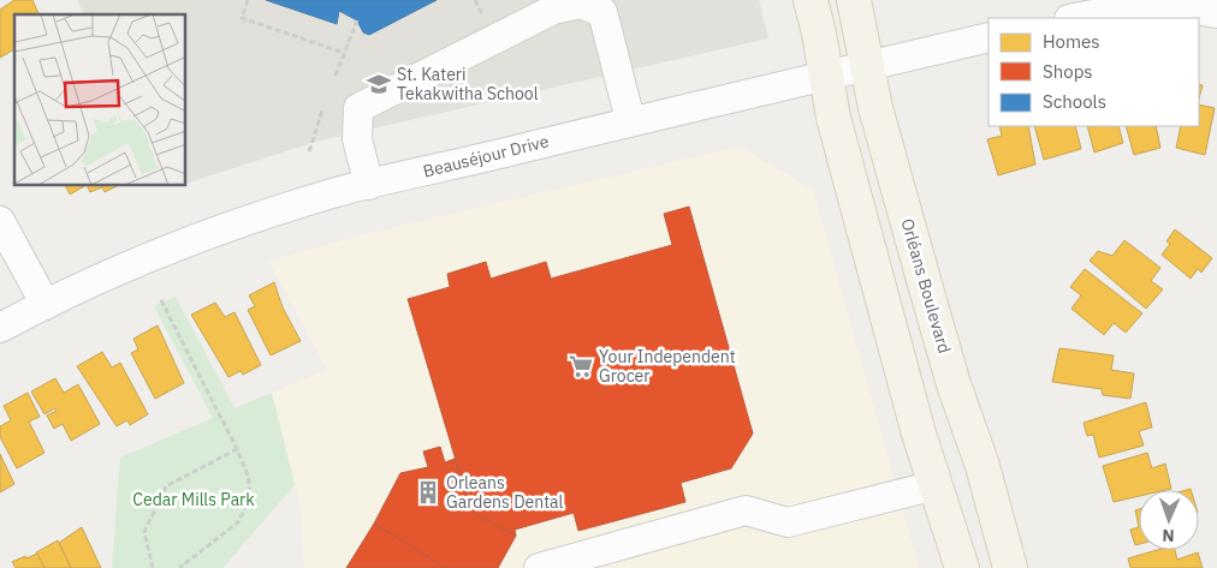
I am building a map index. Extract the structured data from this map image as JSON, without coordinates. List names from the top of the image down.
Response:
{
  "streets": {
    "main road": ["Orléans Boulevard"],
    "street": ["Beauséjour Drive"]
  },
  "crossings": [
    ["Beauséjour Drive", "Orléans Boulevard"]
  ],
  "parks": ["Cedar Mills Park"],
  "places": {
    "school or university": ["St. Kateri Tekakwitha School"],
    "supermarket": ["Your Independent Grocer"],
    "building": ["Orleans Gardens Dental"]
  },
  "legend": ["Homes", "Shops", "Schools"],
  "north": "bottom"
}
